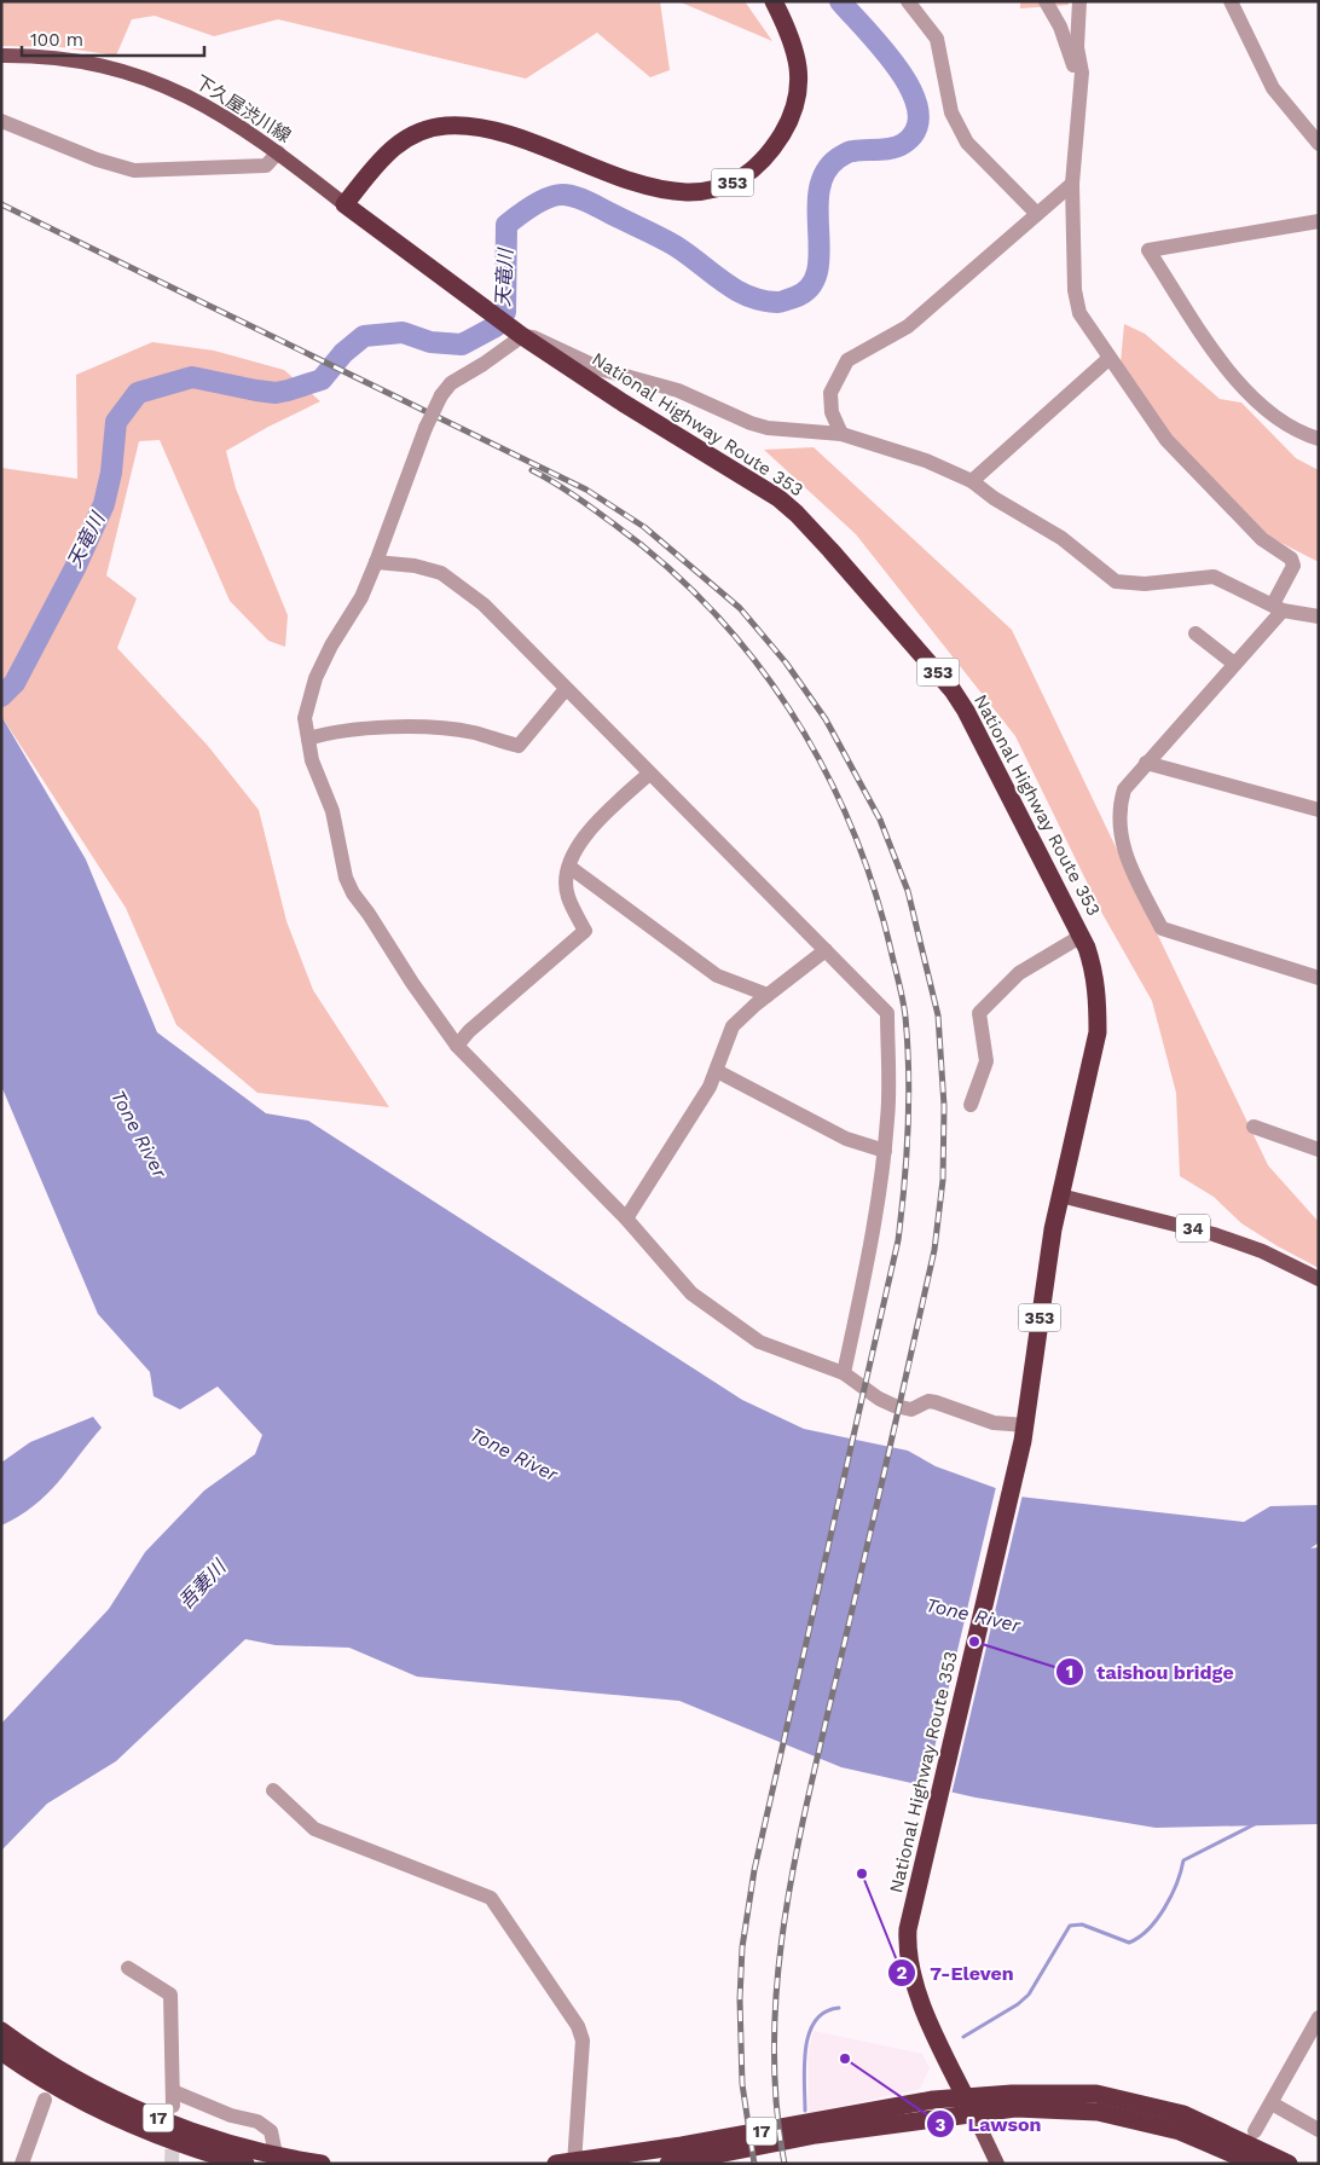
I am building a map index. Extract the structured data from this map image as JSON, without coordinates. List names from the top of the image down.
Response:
{
  "streets": {
    "highway": ["353", "National Highway Route 353", "17"],
    "main road": ["下久屋渋川線", "34"]
  },
  "crossings": [
    ["下久屋渋川線", "353"],
    ["下久屋渋川線", "National Highway Route 353"],
    ["353", "National Highway Route 353"],
    ["National Highway Route 353", "34"],
    ["National Highway Route 353", "17"]
  ],
  "water": ["天竜川", "Tone River", "吾妻川"],
  "places": ["taishou bridge", "7-Eleven", "Lawson"],
  "scale_bar": "100 m"
}
